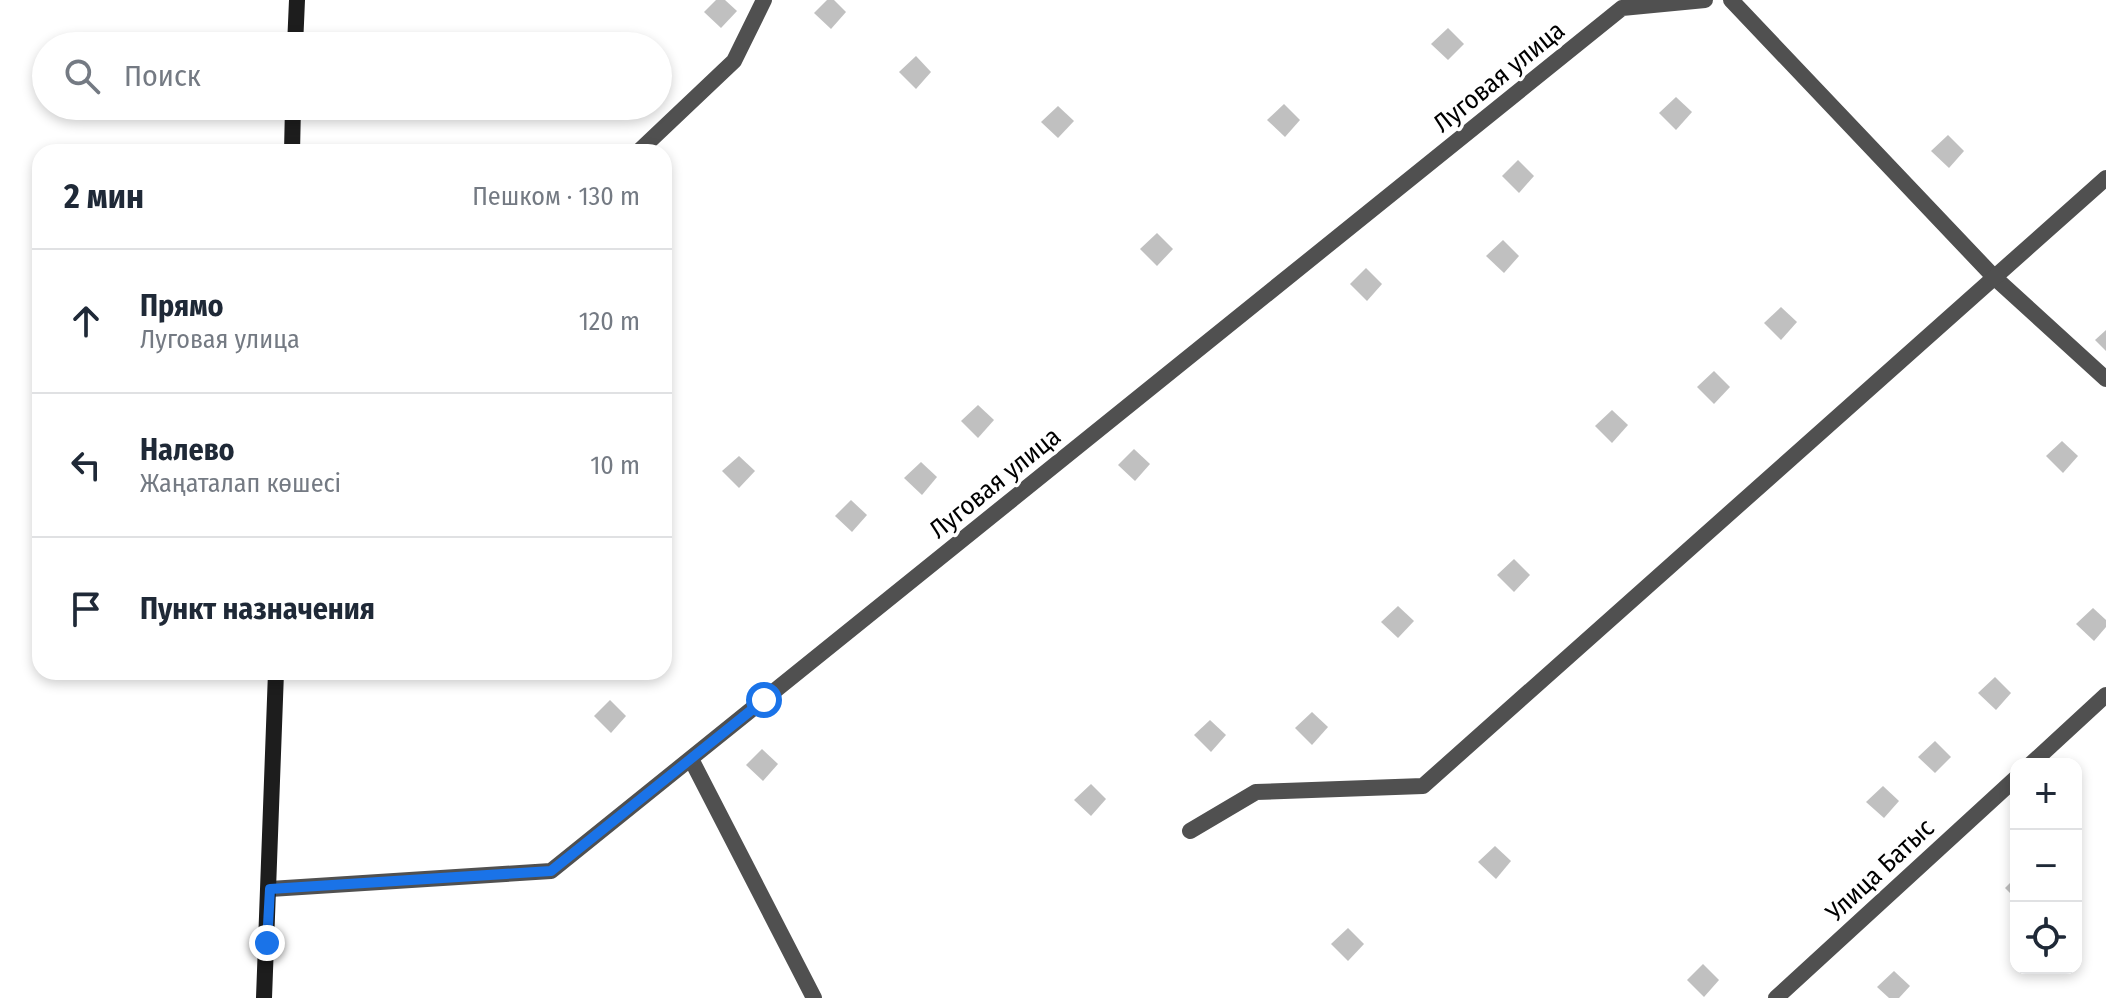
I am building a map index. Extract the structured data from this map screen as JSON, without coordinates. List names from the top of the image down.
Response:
{
  "streets": {
    "street": ["Луговая улица", "Улица Батыс"]
  },
  "page": {
    "search": "Поиск",
    "heading": ["2 мин", "Пешком · 130 m"],
    "list": [
      ["Прямо", "Луговая улица", "120 m"],
      ["Налево", "Жаңаталап көшесі", "10 m"],
      "Пункт назначения"
    ],
    "map_buttons": ["+", "−"]
  }
}
